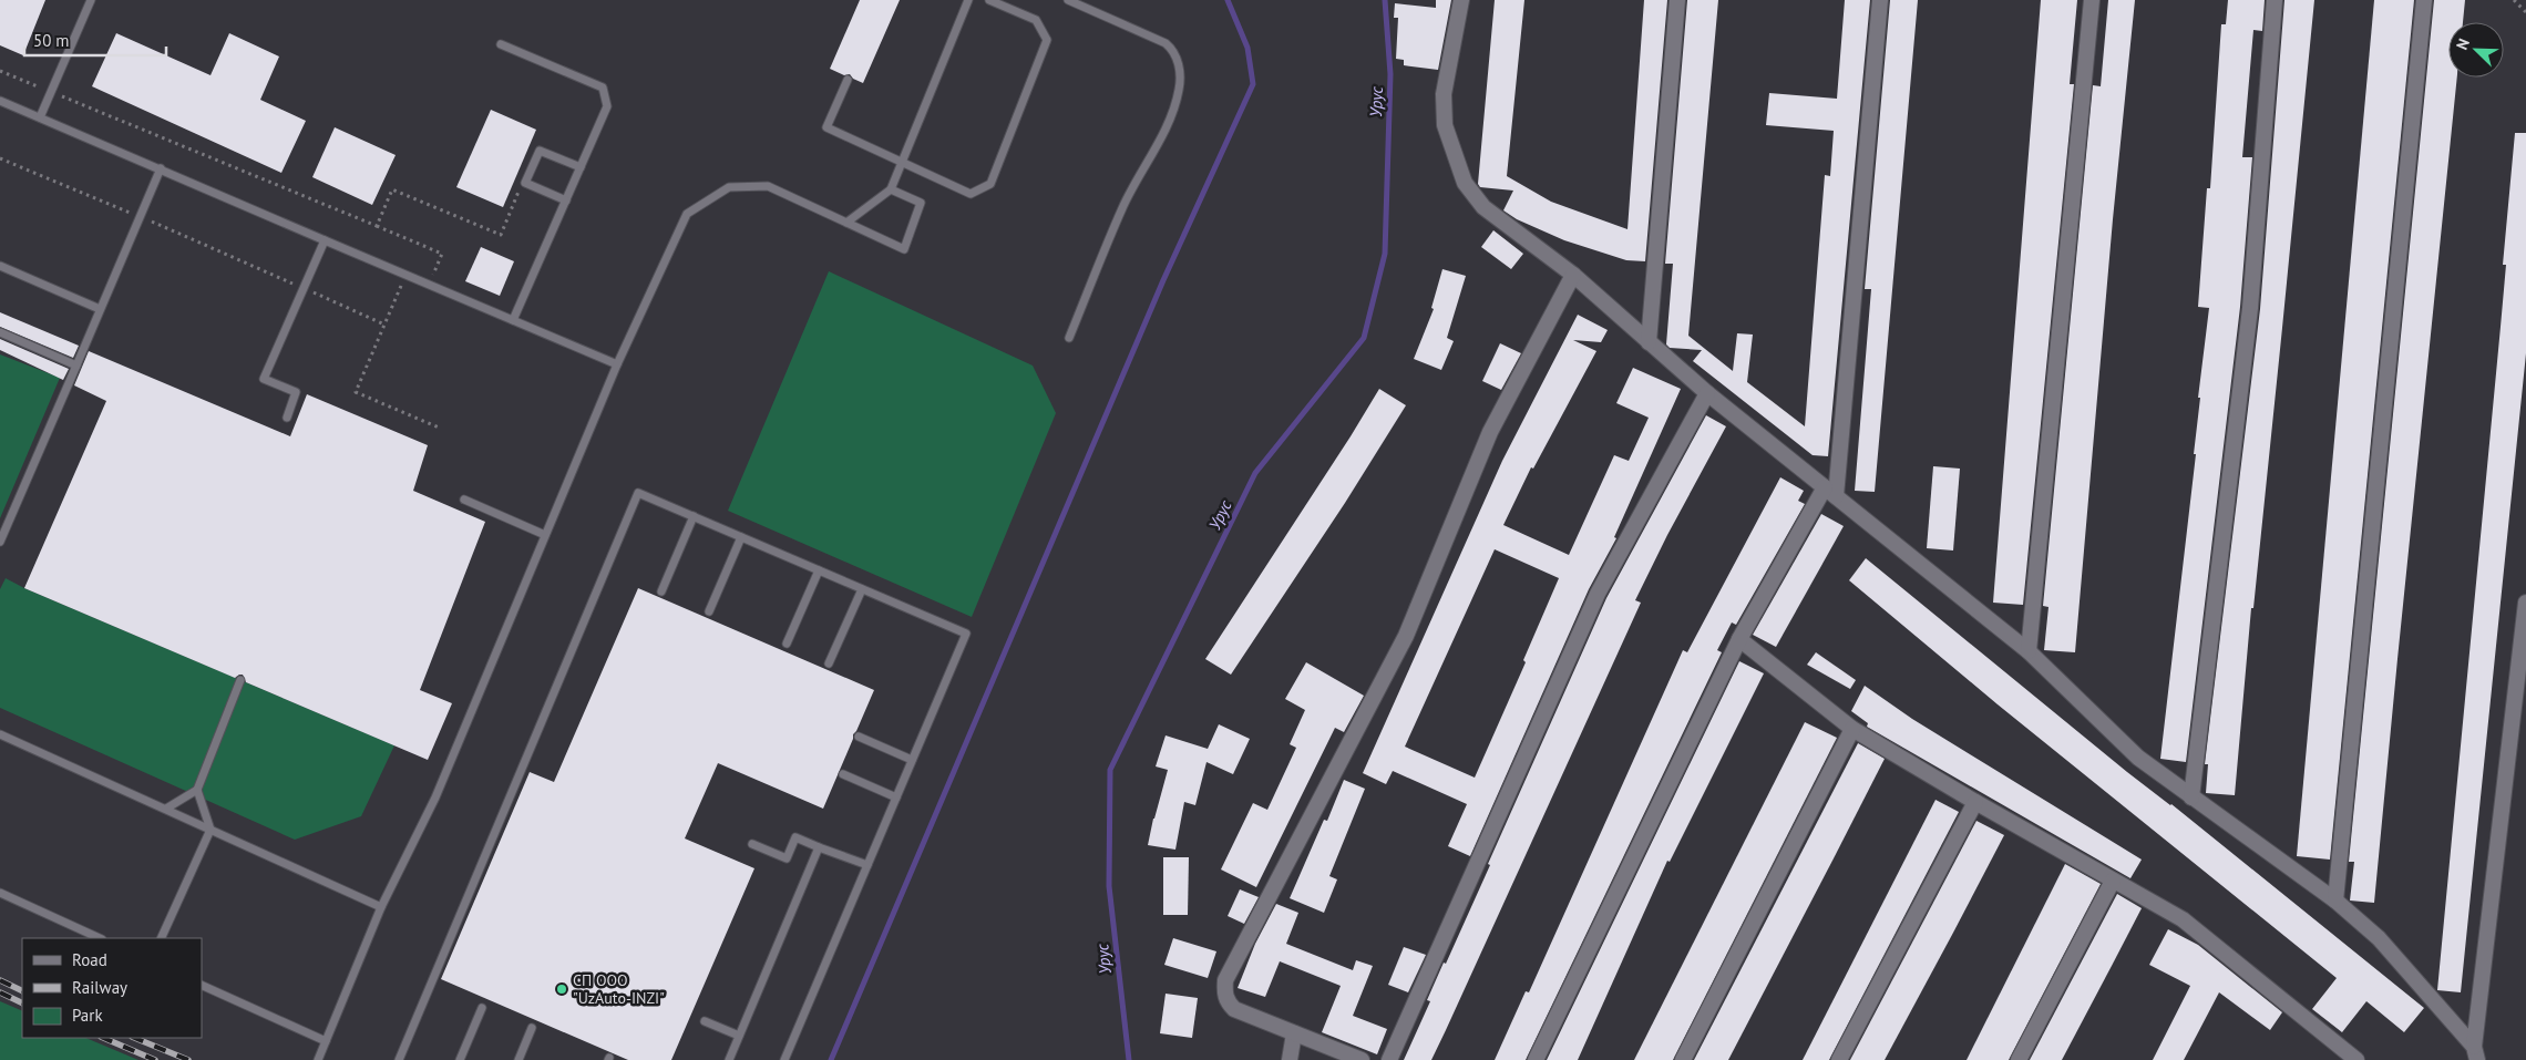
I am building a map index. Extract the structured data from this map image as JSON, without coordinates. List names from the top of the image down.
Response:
{
  "water": ["Урус"],
  "places": ["СП ООО \"UzAuto-INZI\""],
  "legend": ["Road", "Railway", "Park"],
  "scale_bar": "50 m",
  "north": "top left"
}
